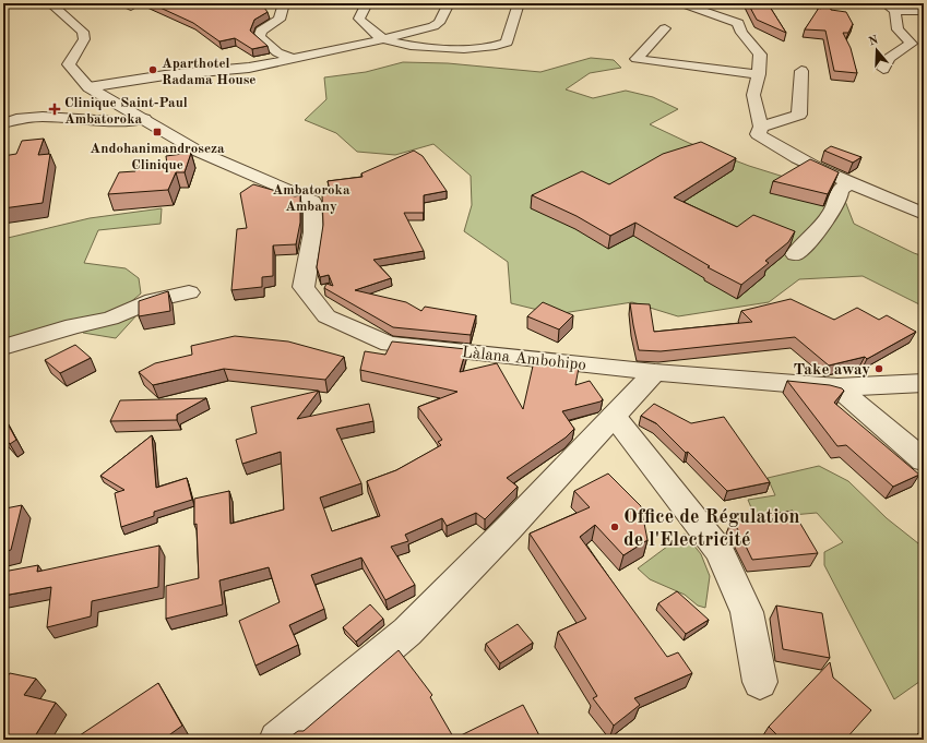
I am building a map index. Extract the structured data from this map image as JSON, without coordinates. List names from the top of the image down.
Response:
{
  "streets": {
    "street": ["Làlana Ambohipo"]
  },
  "districts": ["Ambatoroka Ambany"],
  "places": {
    "other": ["Aparthotel Radama House", "Take away", "Office de Régulation de l'Electricité"],
    "health": ["Clinique Saint-Paul Ambatoroka"],
    "transit": ["Andohanimandroseza Clinique"]
  },
  "north": "top"
}
